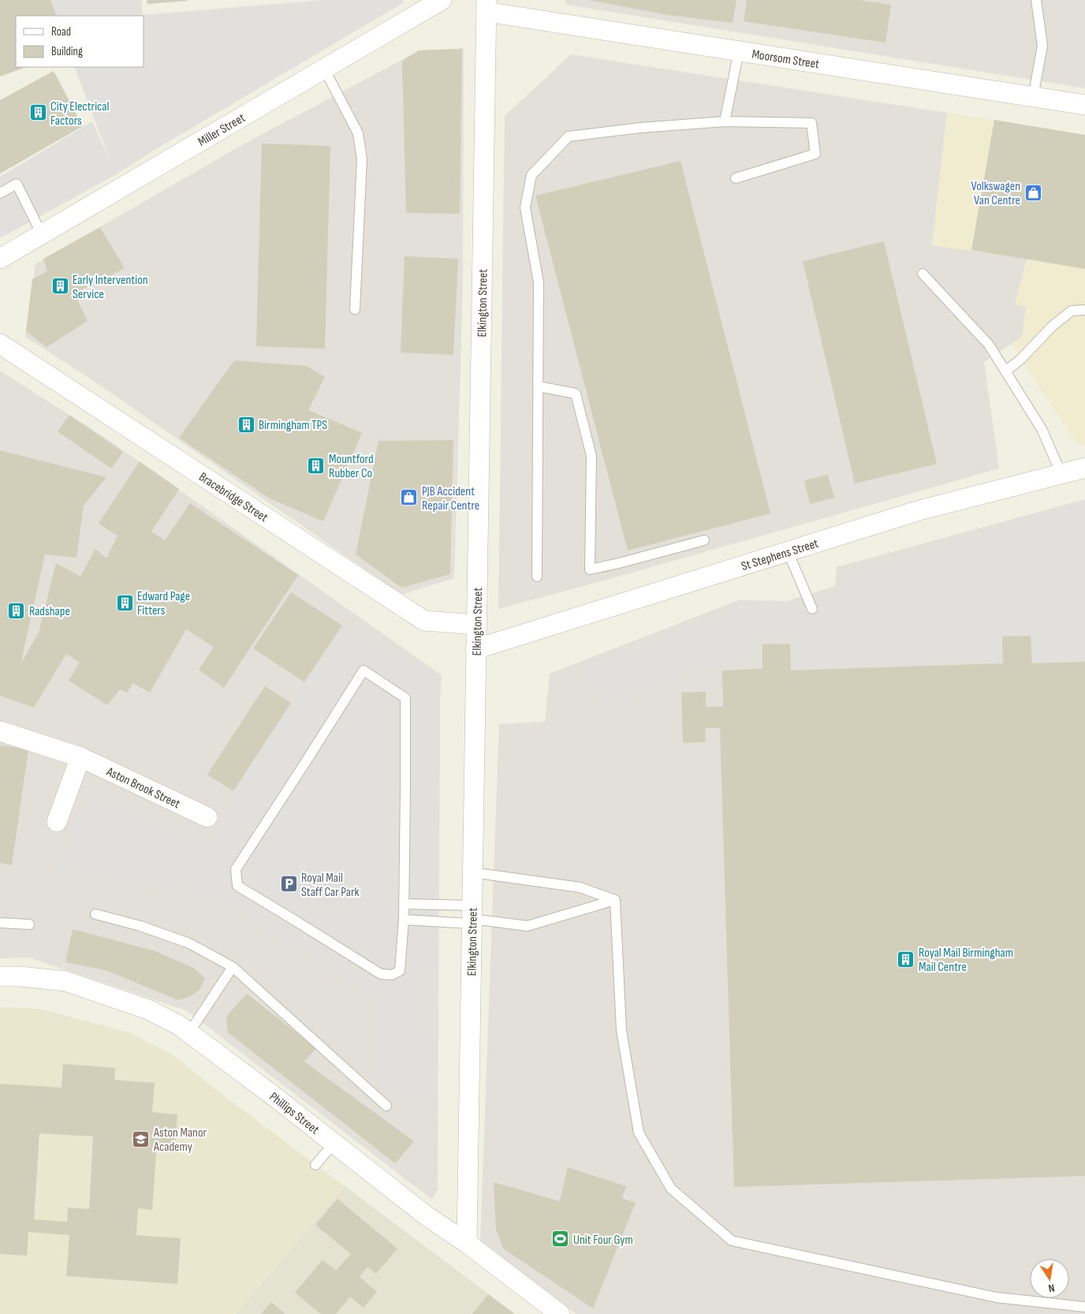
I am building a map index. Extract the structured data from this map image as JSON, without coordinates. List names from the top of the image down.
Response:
{
  "streets": {
    "street": [
      "Moorsom Street",
      "Miller Street",
      "Elkington Street",
      "Bracebridge Street",
      "St Stephens Street",
      "Aston Brook Street",
      "Phillips Street"
    ]
  },
  "crossings": [
    ["Moorsom Street", "Elkington Street"],
    ["Elkington Street", "Bracebridge Street"],
    ["Elkington Street", "St Stephens Street"],
    ["Elkington Street", "Phillips Street"]
  ],
  "places": {
    "building": [
      "City Electrical Factors",
      "Early Intervention Service",
      "Birmingham TPS",
      "Mountford Rubber Co",
      "Edward Page Fitters",
      "Radshape",
      "Royal Mail Birmingham Mail Centre"
    ],
    "shop": ["Volkswagen Van Centre", "PJB Accident Repair Centre"],
    "parking": ["Royal Mail Staff Car Park"],
    "school or university": ["Aston Manor Academy"],
    "sports": ["Unit Four Gym"]
  },
  "legend": ["Road", "Building"],
  "north": "bottom"
}
